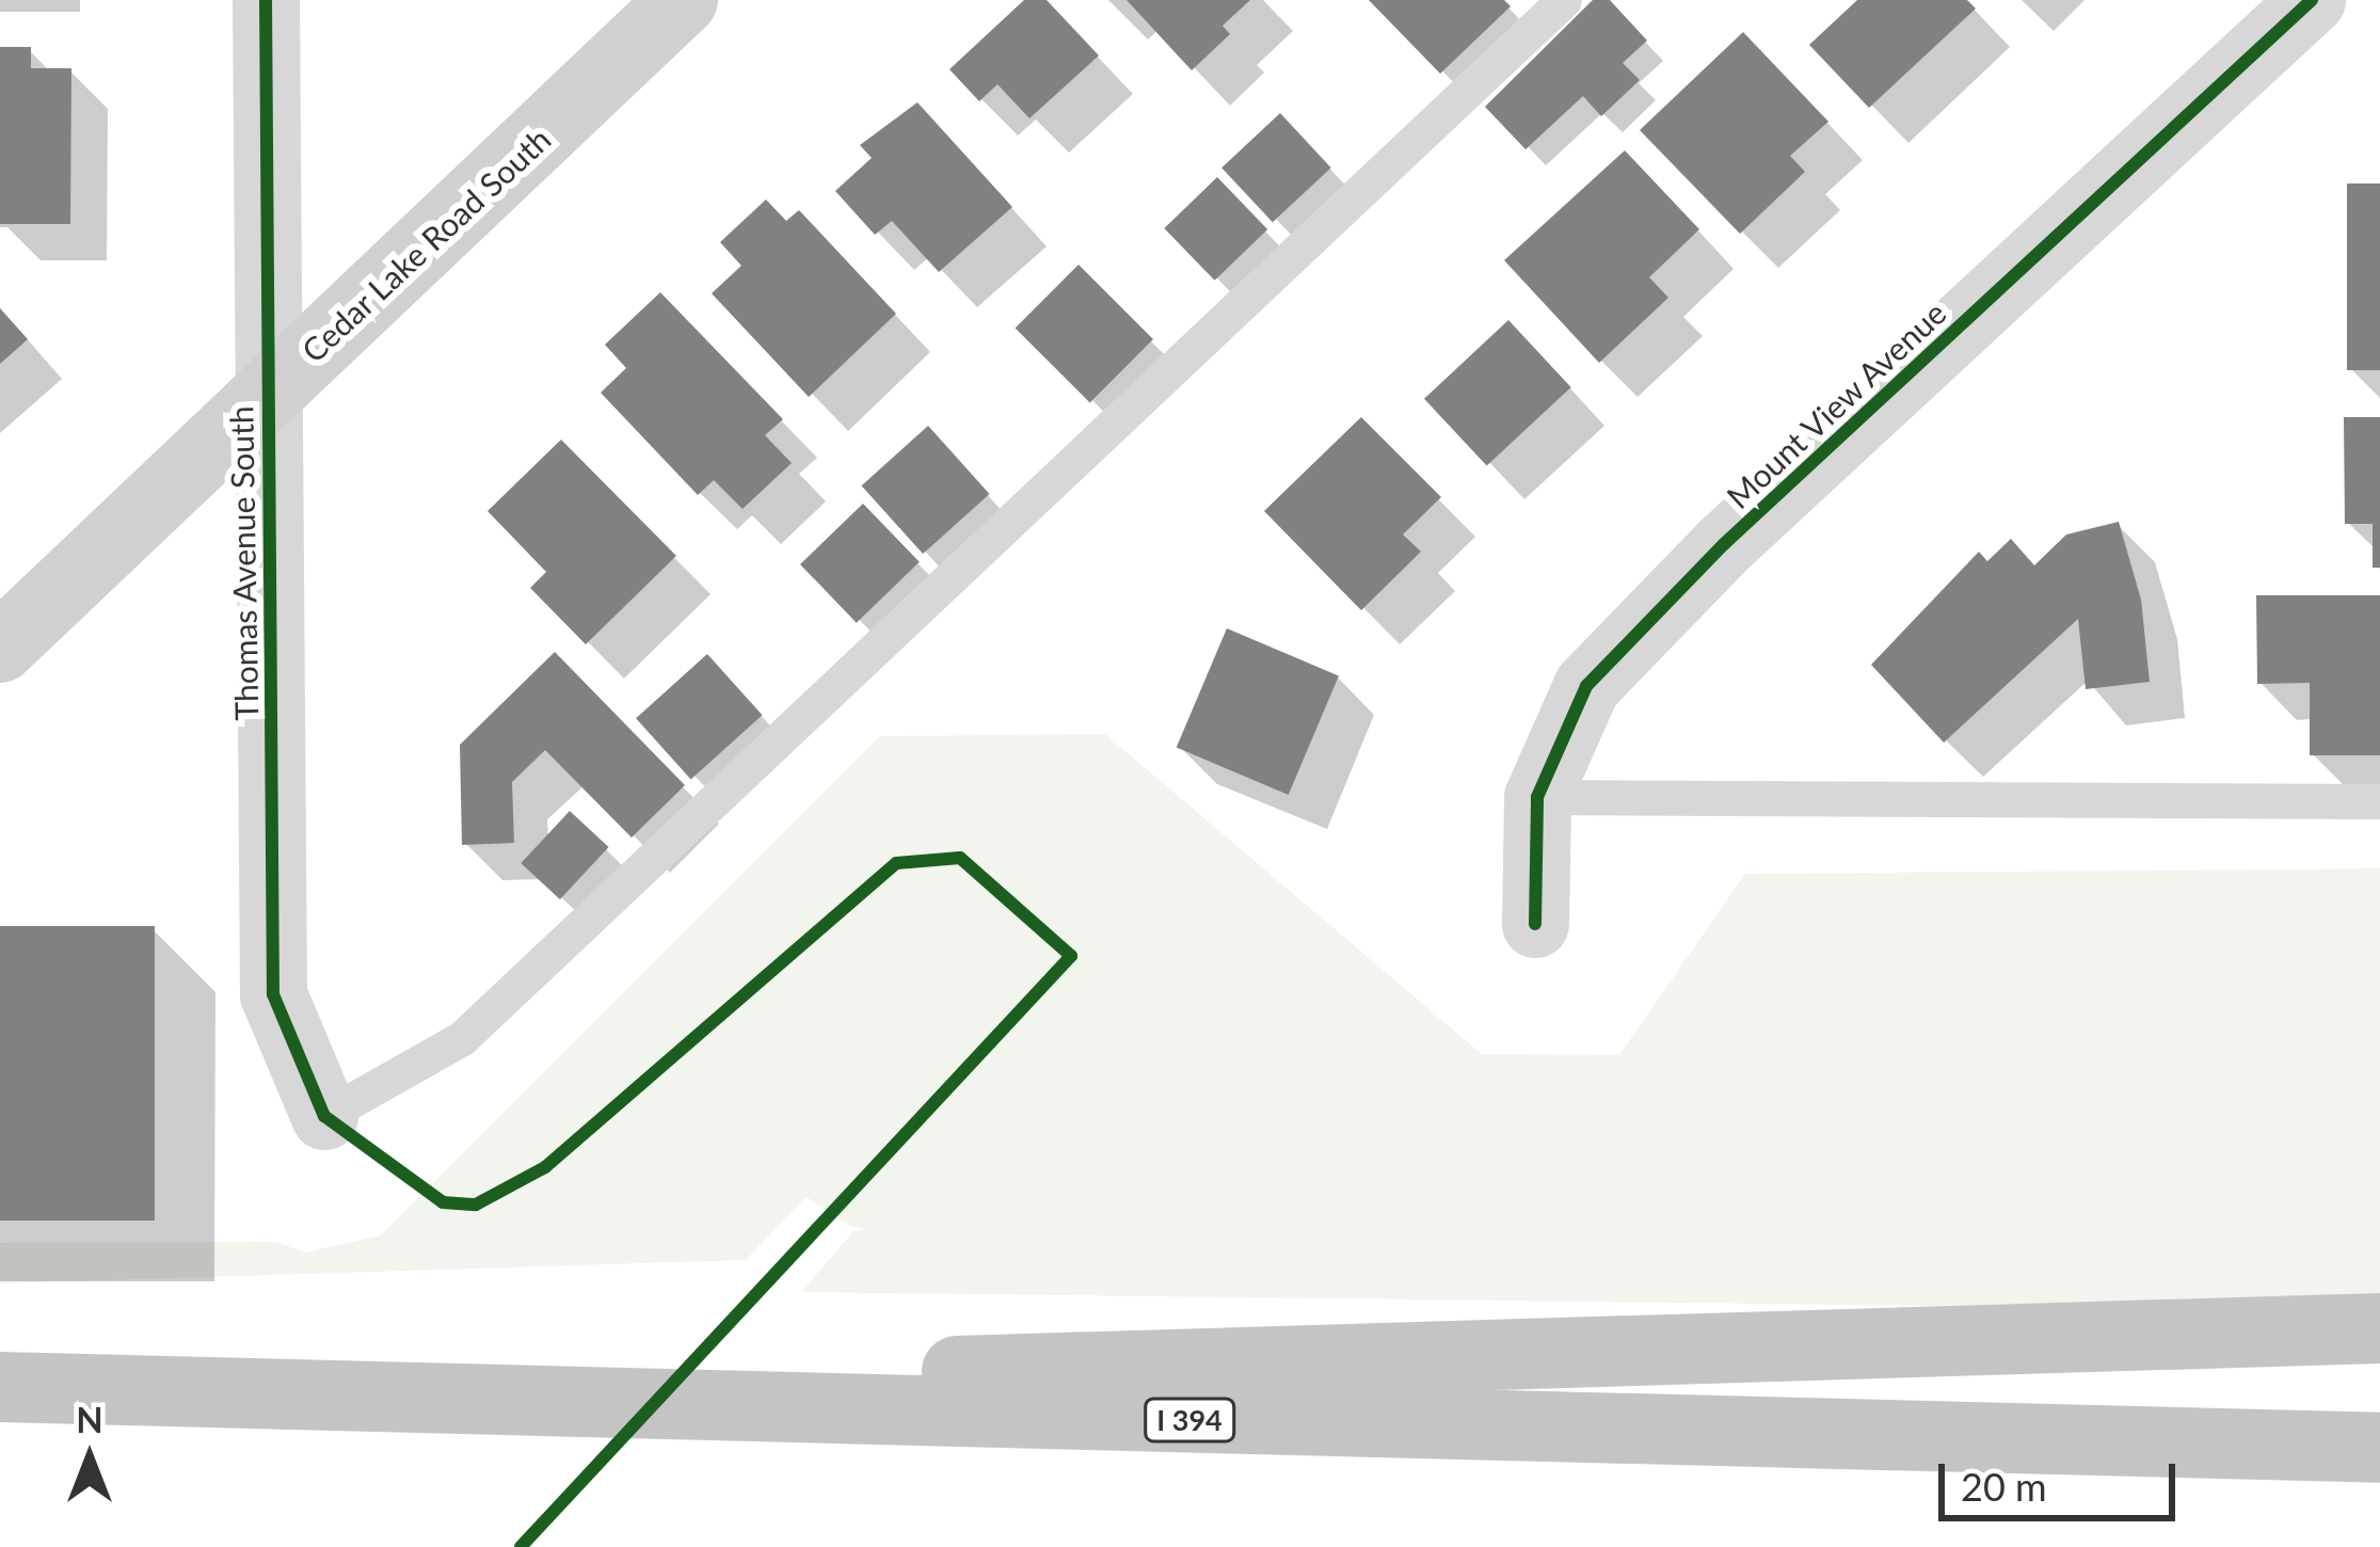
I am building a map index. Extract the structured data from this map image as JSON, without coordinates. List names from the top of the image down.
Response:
{
  "streets": {
    "highway": ["I 394"],
    "street": ["Cedar Lake Road South", "Mount View Avenue", "Thomas Avenue South"]
  },
  "crossings": [
    ["Cedar Lake Road South", "Thomas Avenue South"]
  ],
  "scale_bar": "20 m",
  "north": "top"
}
